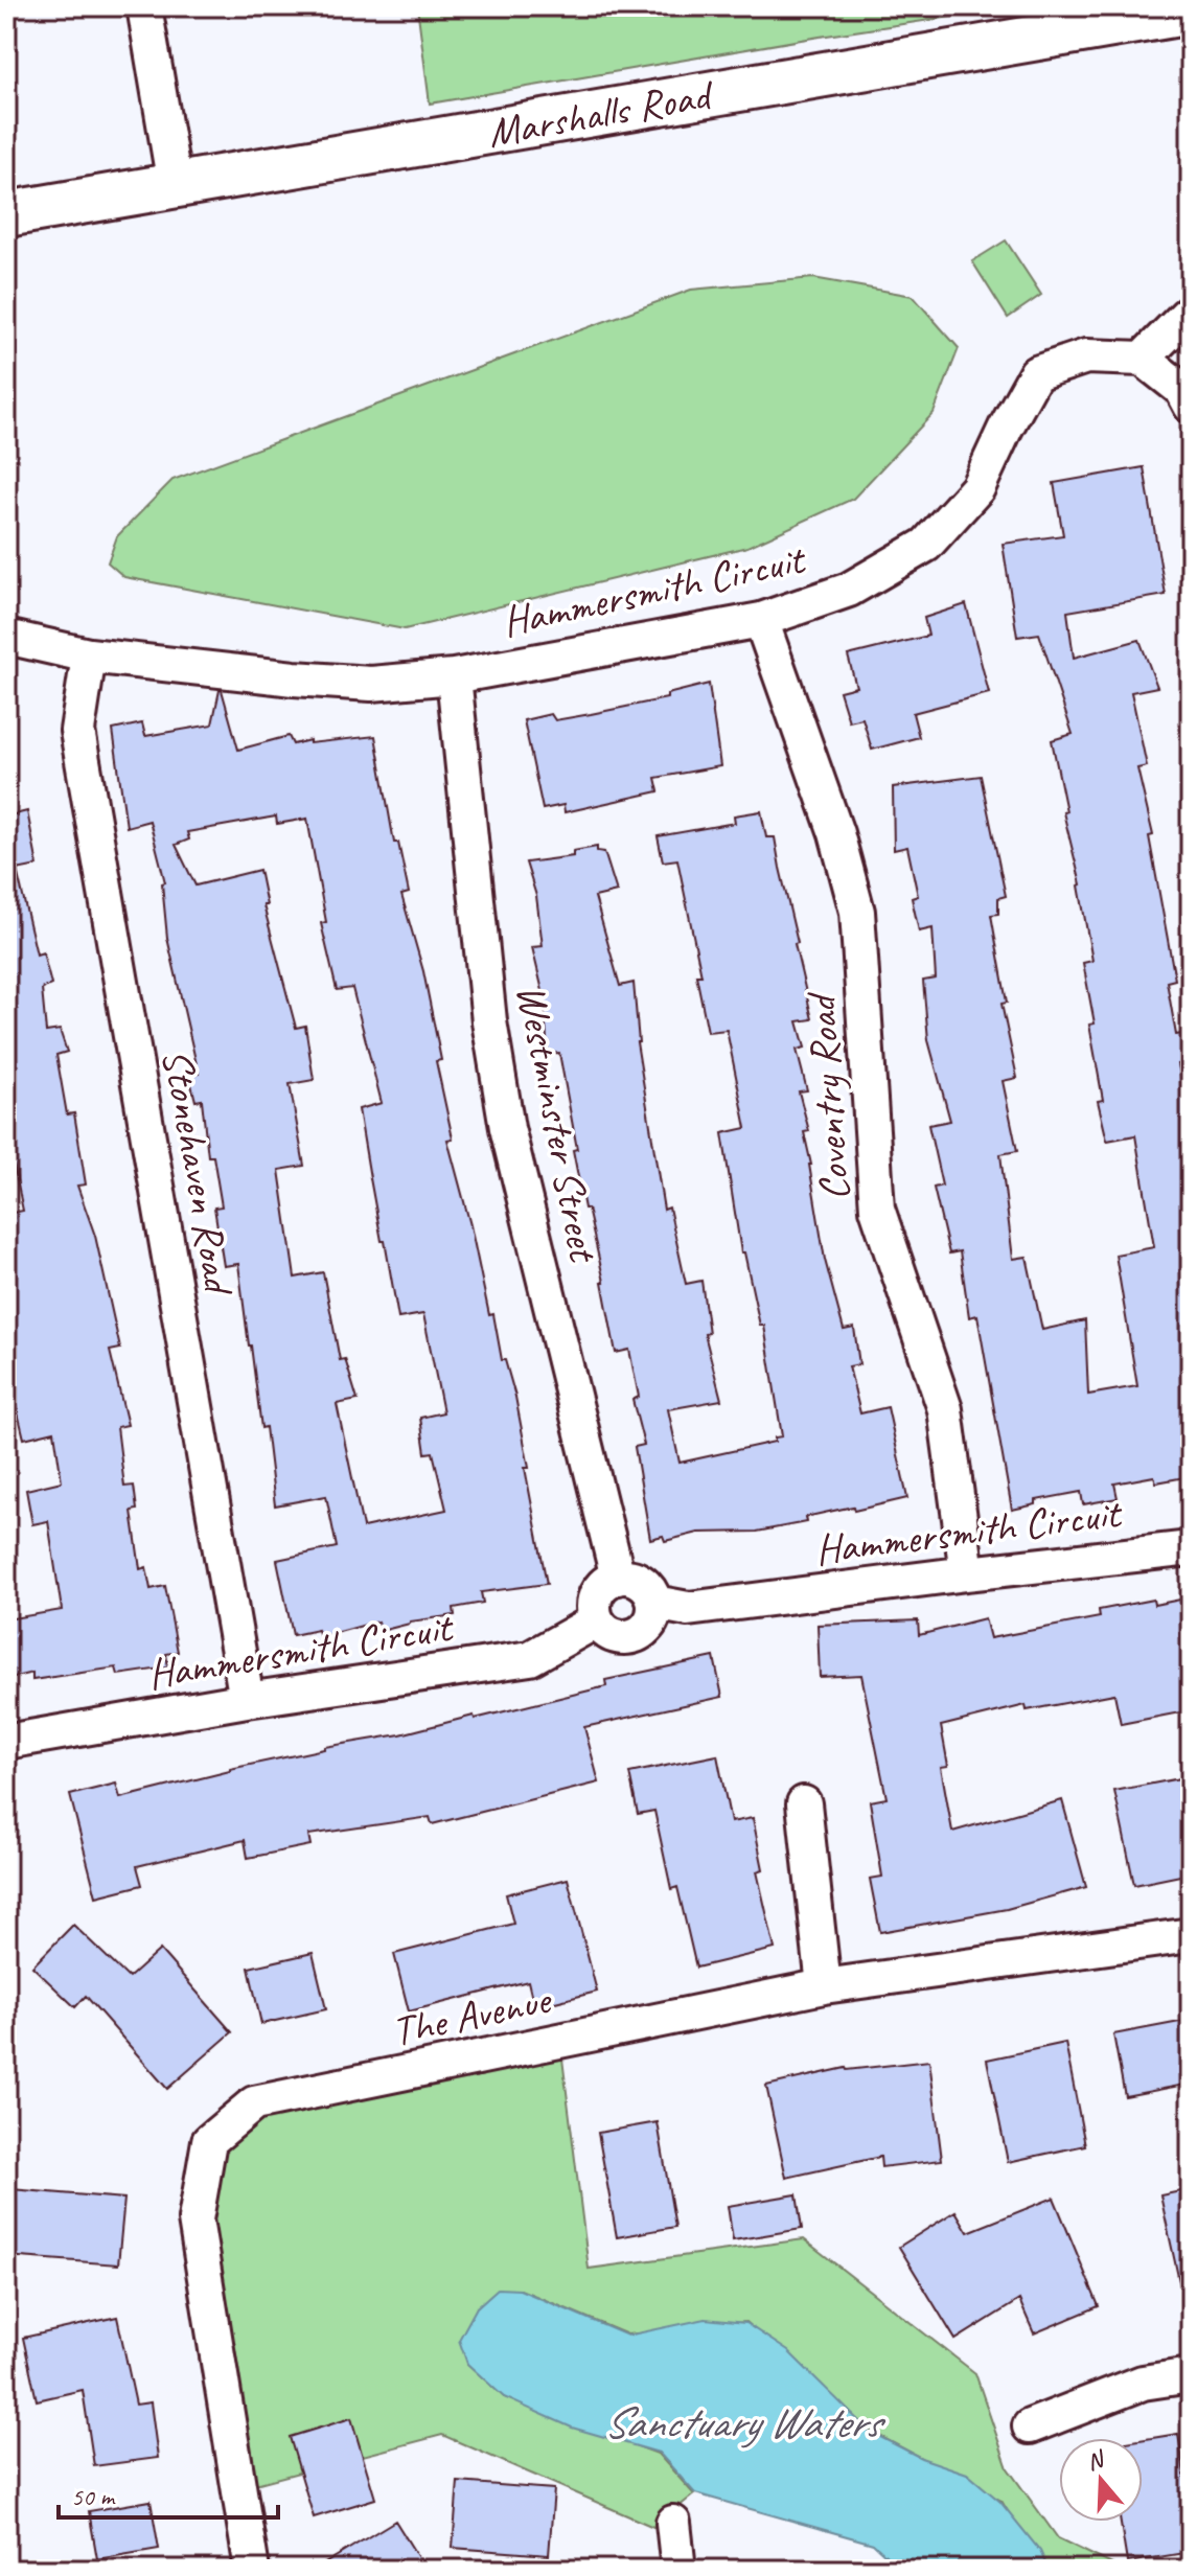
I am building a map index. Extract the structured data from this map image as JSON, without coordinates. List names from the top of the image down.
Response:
{
  "streets": {
    "street": [
      "Marshalls Road",
      "Hammersmith Circuit",
      "Coventry Road",
      "Westminster Street",
      "Stonehaven Road",
      "The Avenue"
    ]
  },
  "crossings": [
    ["Hammersmith Circuit", "Coventry Road"],
    ["Hammersmith Circuit", "Westminster Street"],
    ["Hammersmith Circuit", "Stonehaven Road"]
  ],
  "water": ["Sanctuary Waters"],
  "scale_bar": "50 m",
  "north": "top"
}
